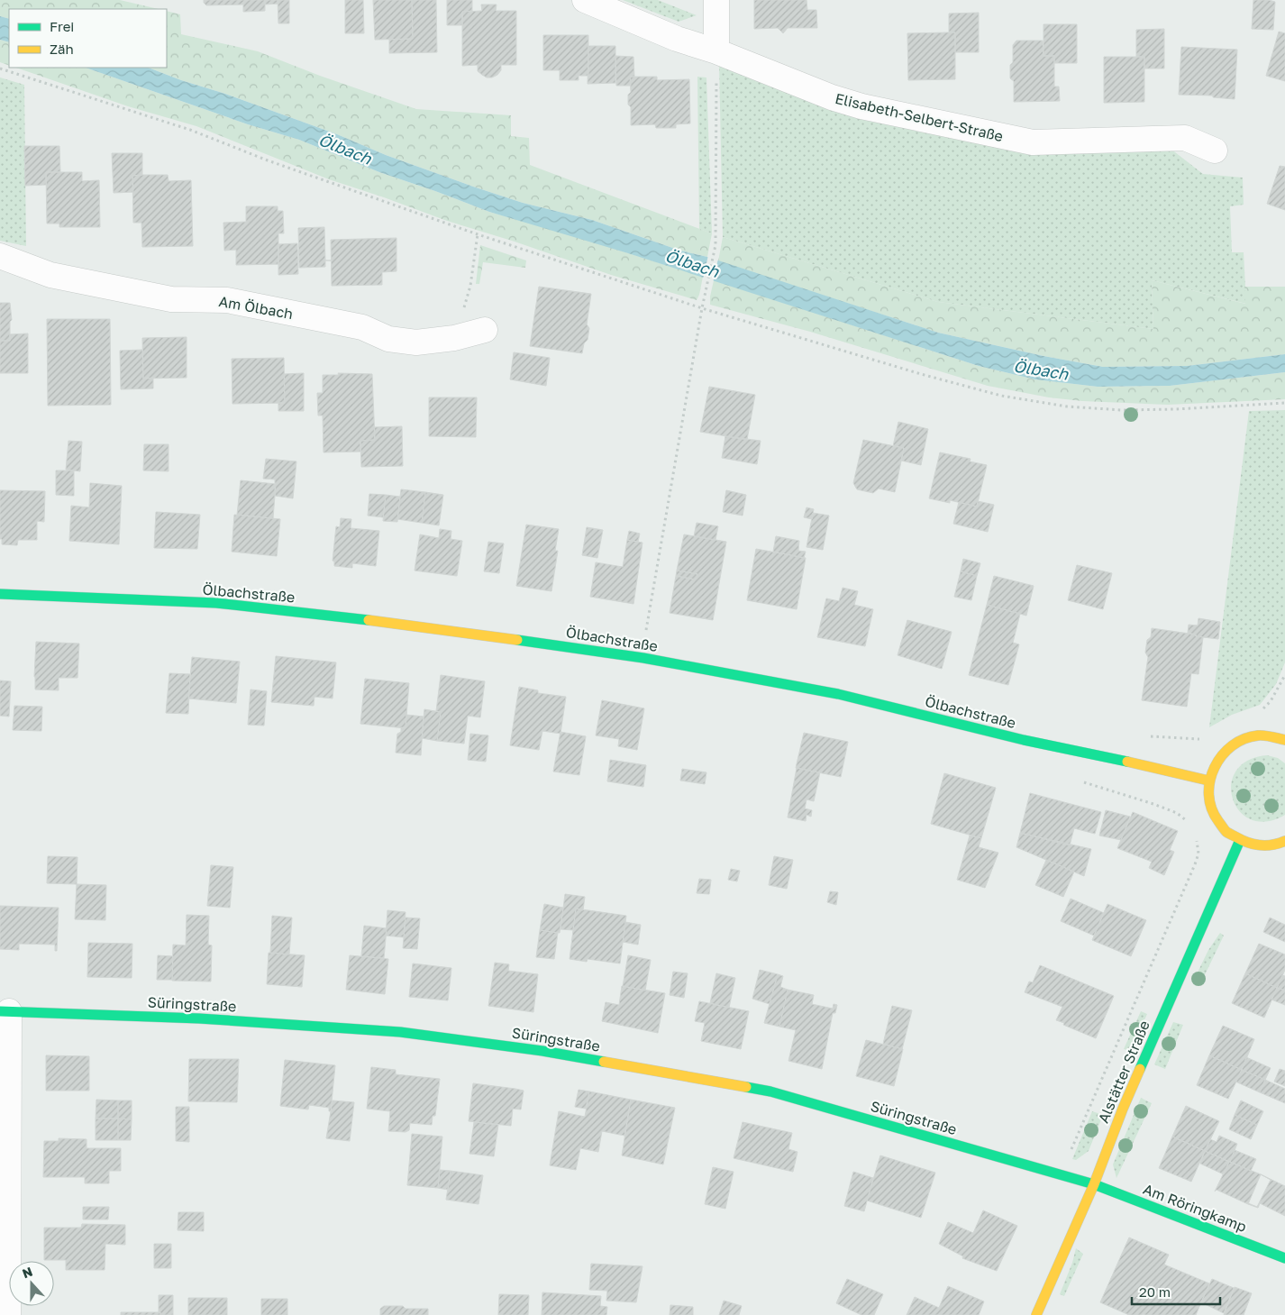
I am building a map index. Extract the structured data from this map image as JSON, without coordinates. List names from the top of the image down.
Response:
{
  "streets": {
    "street": [
      "Elisabeth-Selbert-Straße",
      "Am Ölbach",
      "Ölbachstraße",
      "Süringstraße",
      "Alstätter Straße",
      "Am Röringkamp"
    ]
  },
  "crossings": [
    ["Süringstraße", "Alstätter Straße"],
    ["Süringstraße", "Am Röringkamp"],
    ["Alstätter Straße", "Am Röringkamp"]
  ],
  "water": ["Ölbach"],
  "legend": ["Frei", "Zäh"],
  "scale_bar": "20 m",
  "north": "top"
}
